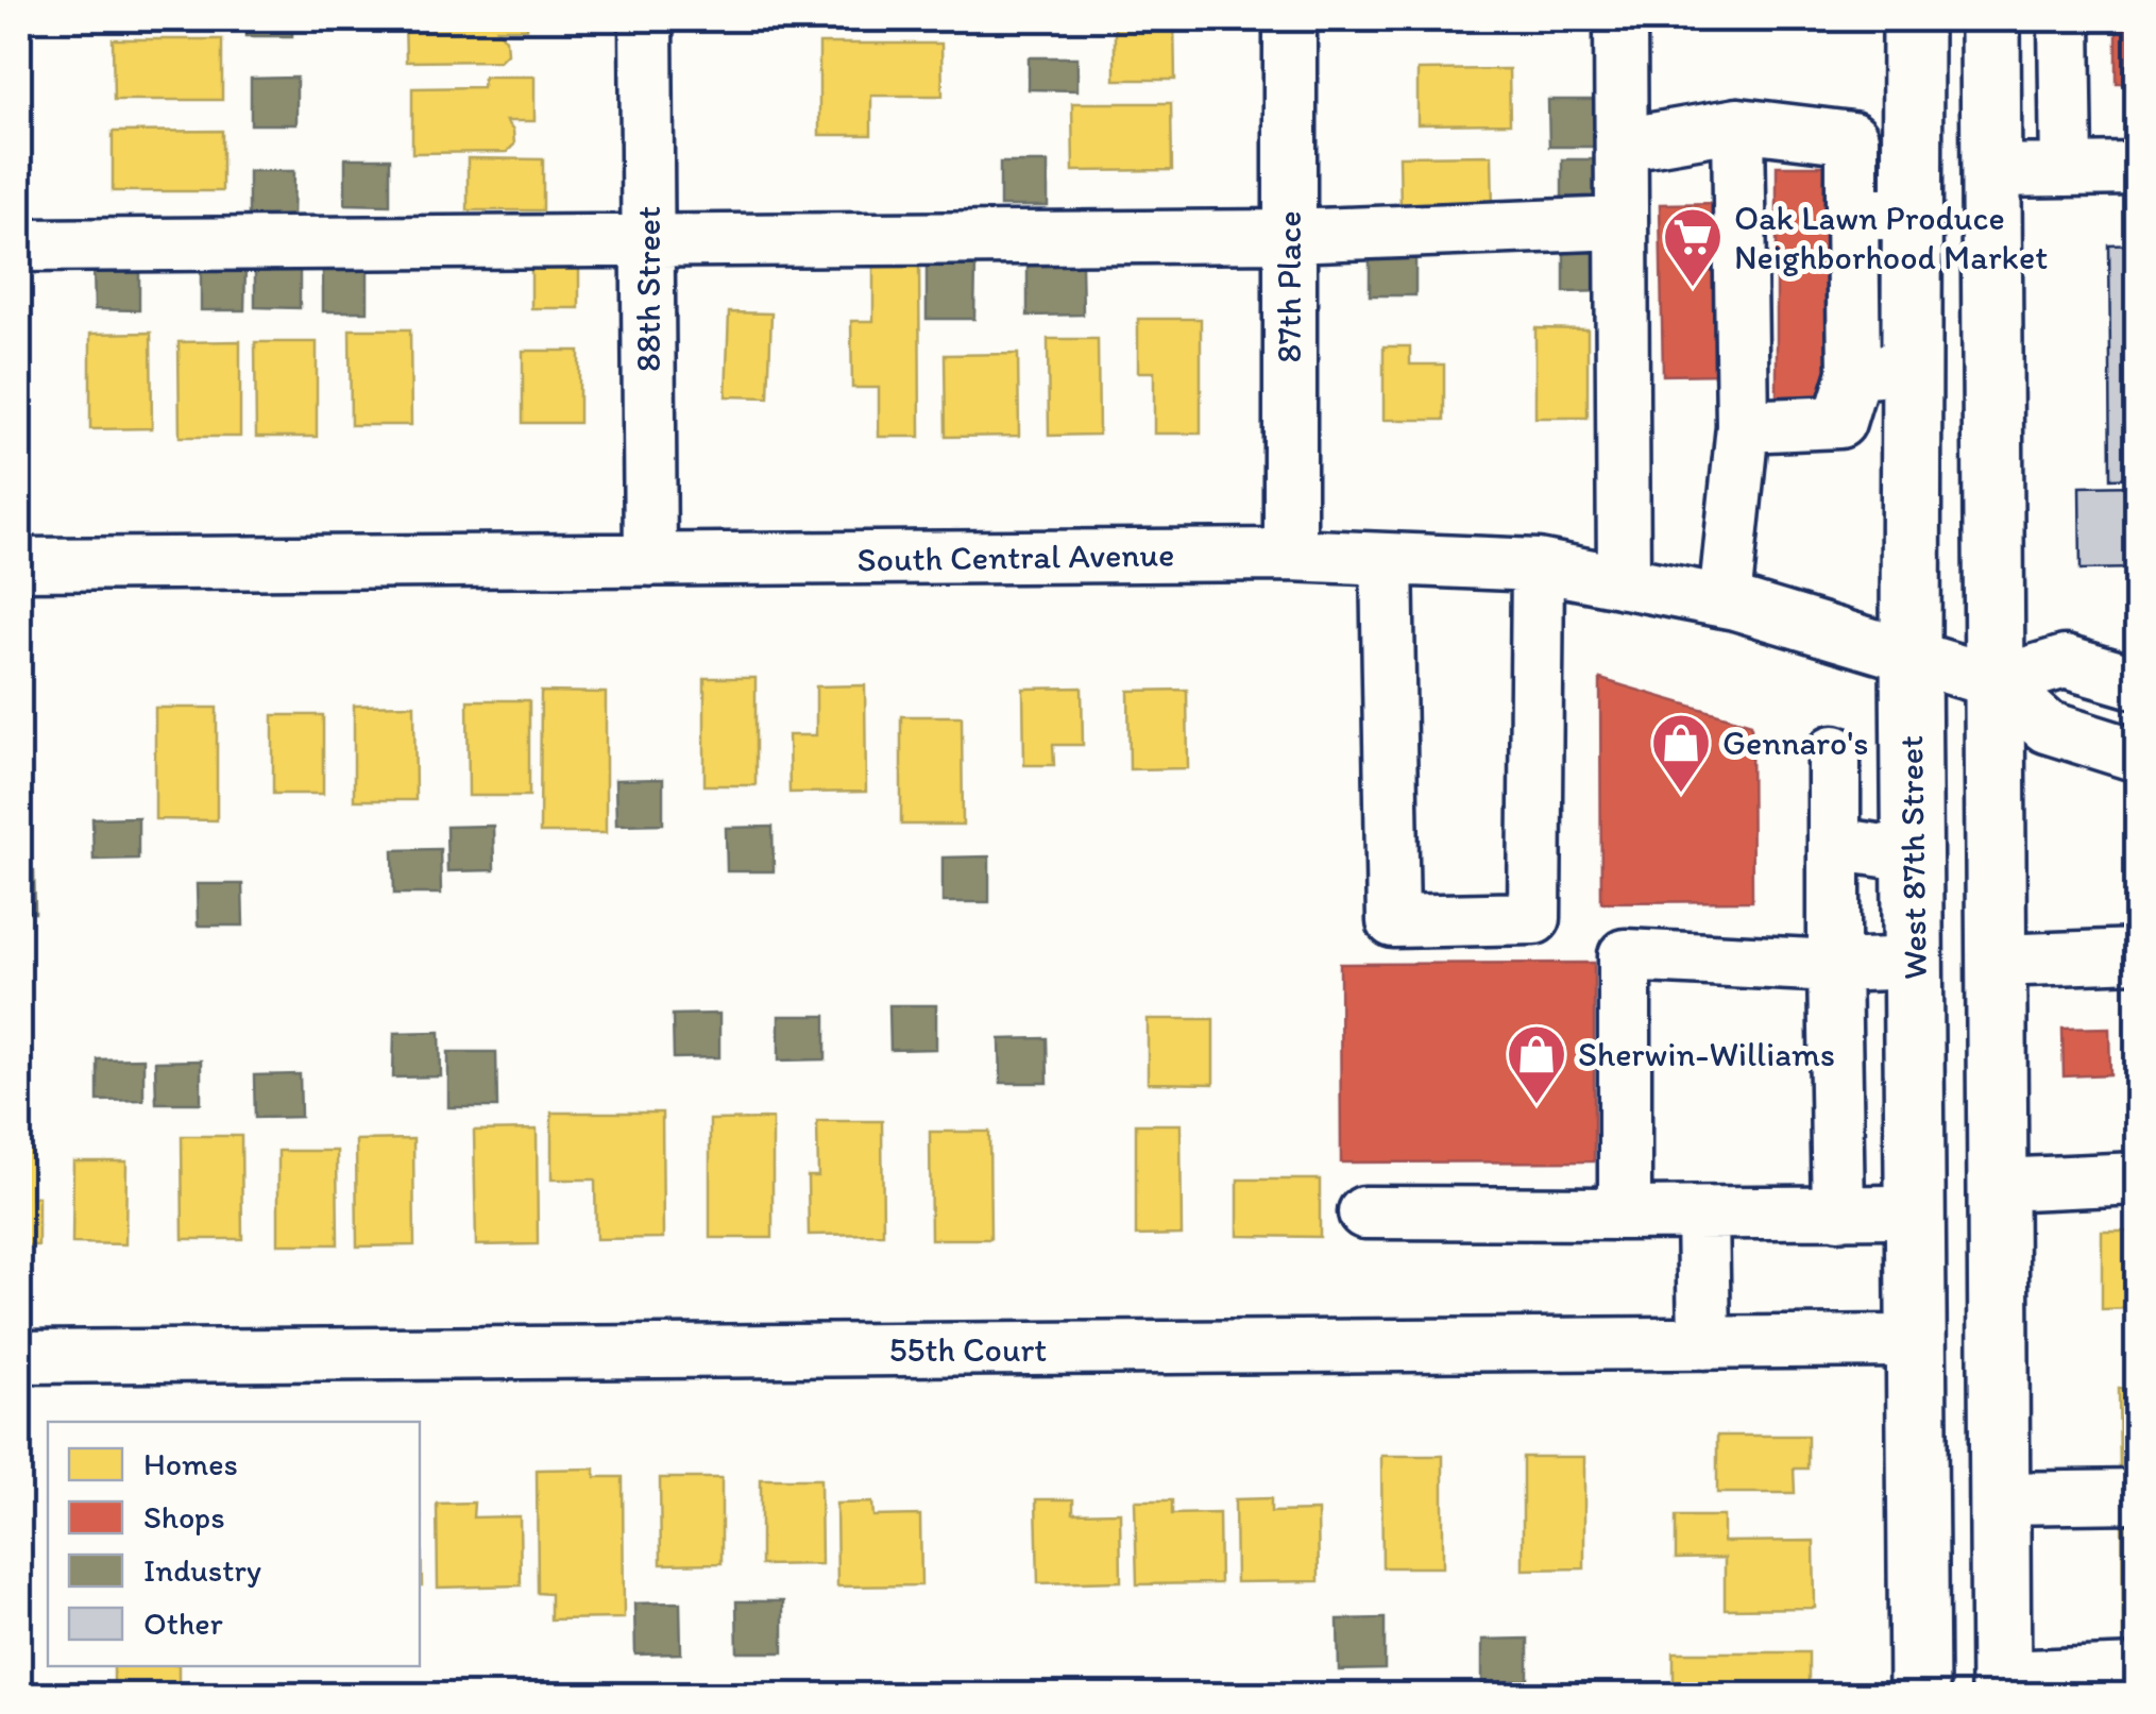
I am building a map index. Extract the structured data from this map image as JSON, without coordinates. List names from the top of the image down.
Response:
{
  "streets": {
    "main road": ["West 87th Street"],
    "street": [
      "87th Place",
      "88th Street",
      "South Central Avenue",
      "55th Court"
    ]
  },
  "crossings": [
    ["87th Place", "South Central Avenue"],
    ["88th Street", "South Central Avenue"],
    ["South Central Avenue", "West 87th Street"],
    ["West 87th Street", "55th Court"]
  ],
  "places": {
    "supermarket": ["Oak Lawn Produce Neighborhood Market"],
    "shop": ["Gennaro's", "Sherwin-Williams"]
  },
  "legend": [
    "Homes",
    "Shops",
    "Industry",
    "Other"
  ]
}
